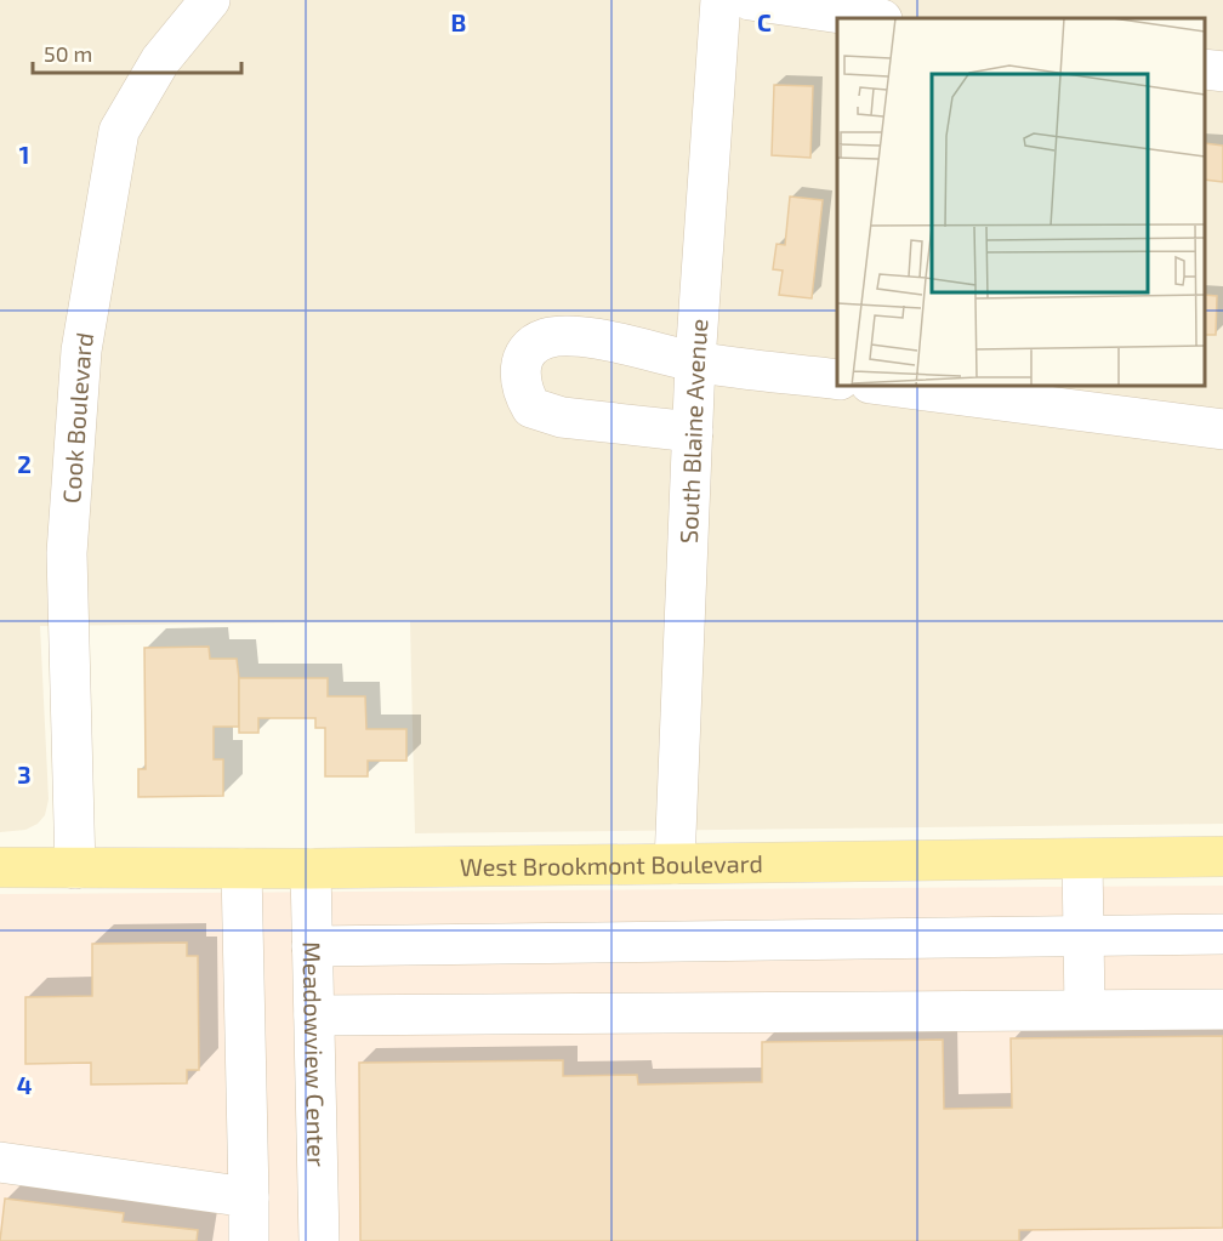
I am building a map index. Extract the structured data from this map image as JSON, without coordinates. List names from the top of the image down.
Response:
{
  "streets": {
    "main road": ["West Brookmont Boulevard"],
    "street": ["Cook Boulevard", "South Blaine Avenue", "Meadowview Center"]
  },
  "crossings": [
    ["Cook Boulevard", "West Brookmont Boulevard"],
    ["South Blaine Avenue", "West Brookmont Boulevard"],
    ["West Brookmont Boulevard", "Meadowview Center"]
  ],
  "scale_bar": "50 m",
  "grid": {
    "columns": ["B", "C"],
    "rows": [
      "1",
      "2",
      "3",
      "4"
    ]
  }
}
